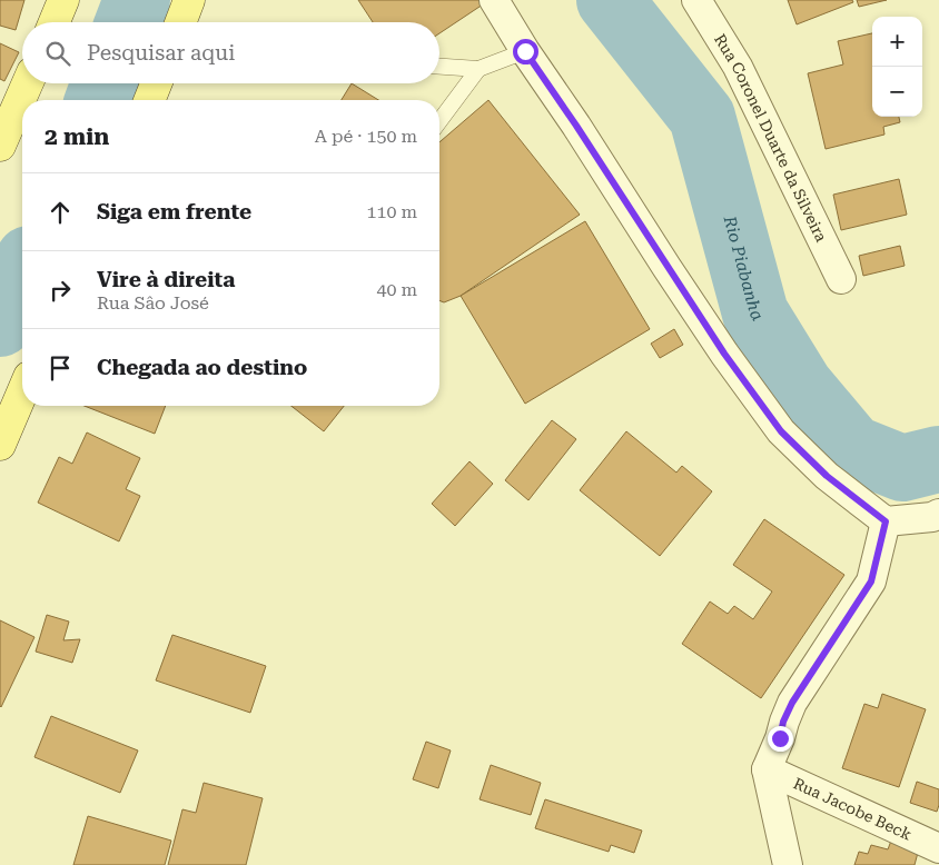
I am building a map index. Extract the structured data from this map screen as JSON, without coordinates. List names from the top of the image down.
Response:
{
  "streets": {
    "street": ["Rua Coronel Duarte da Silveira", "Rua Jacobe Beck"]
  },
  "water": ["Rio Piabanha"],
  "page": {
    "map_buttons": ["+", "−"],
    "search": "Pesquisar aqui",
    "heading": ["2 min", "A pé · 150 m"],
    "list": [
      ["Siga em frente", "110 m"],
      ["Vire à direita", "Rua Sâo José", "40 m"],
      "Chegada ao destino"
    ]
  }
}
